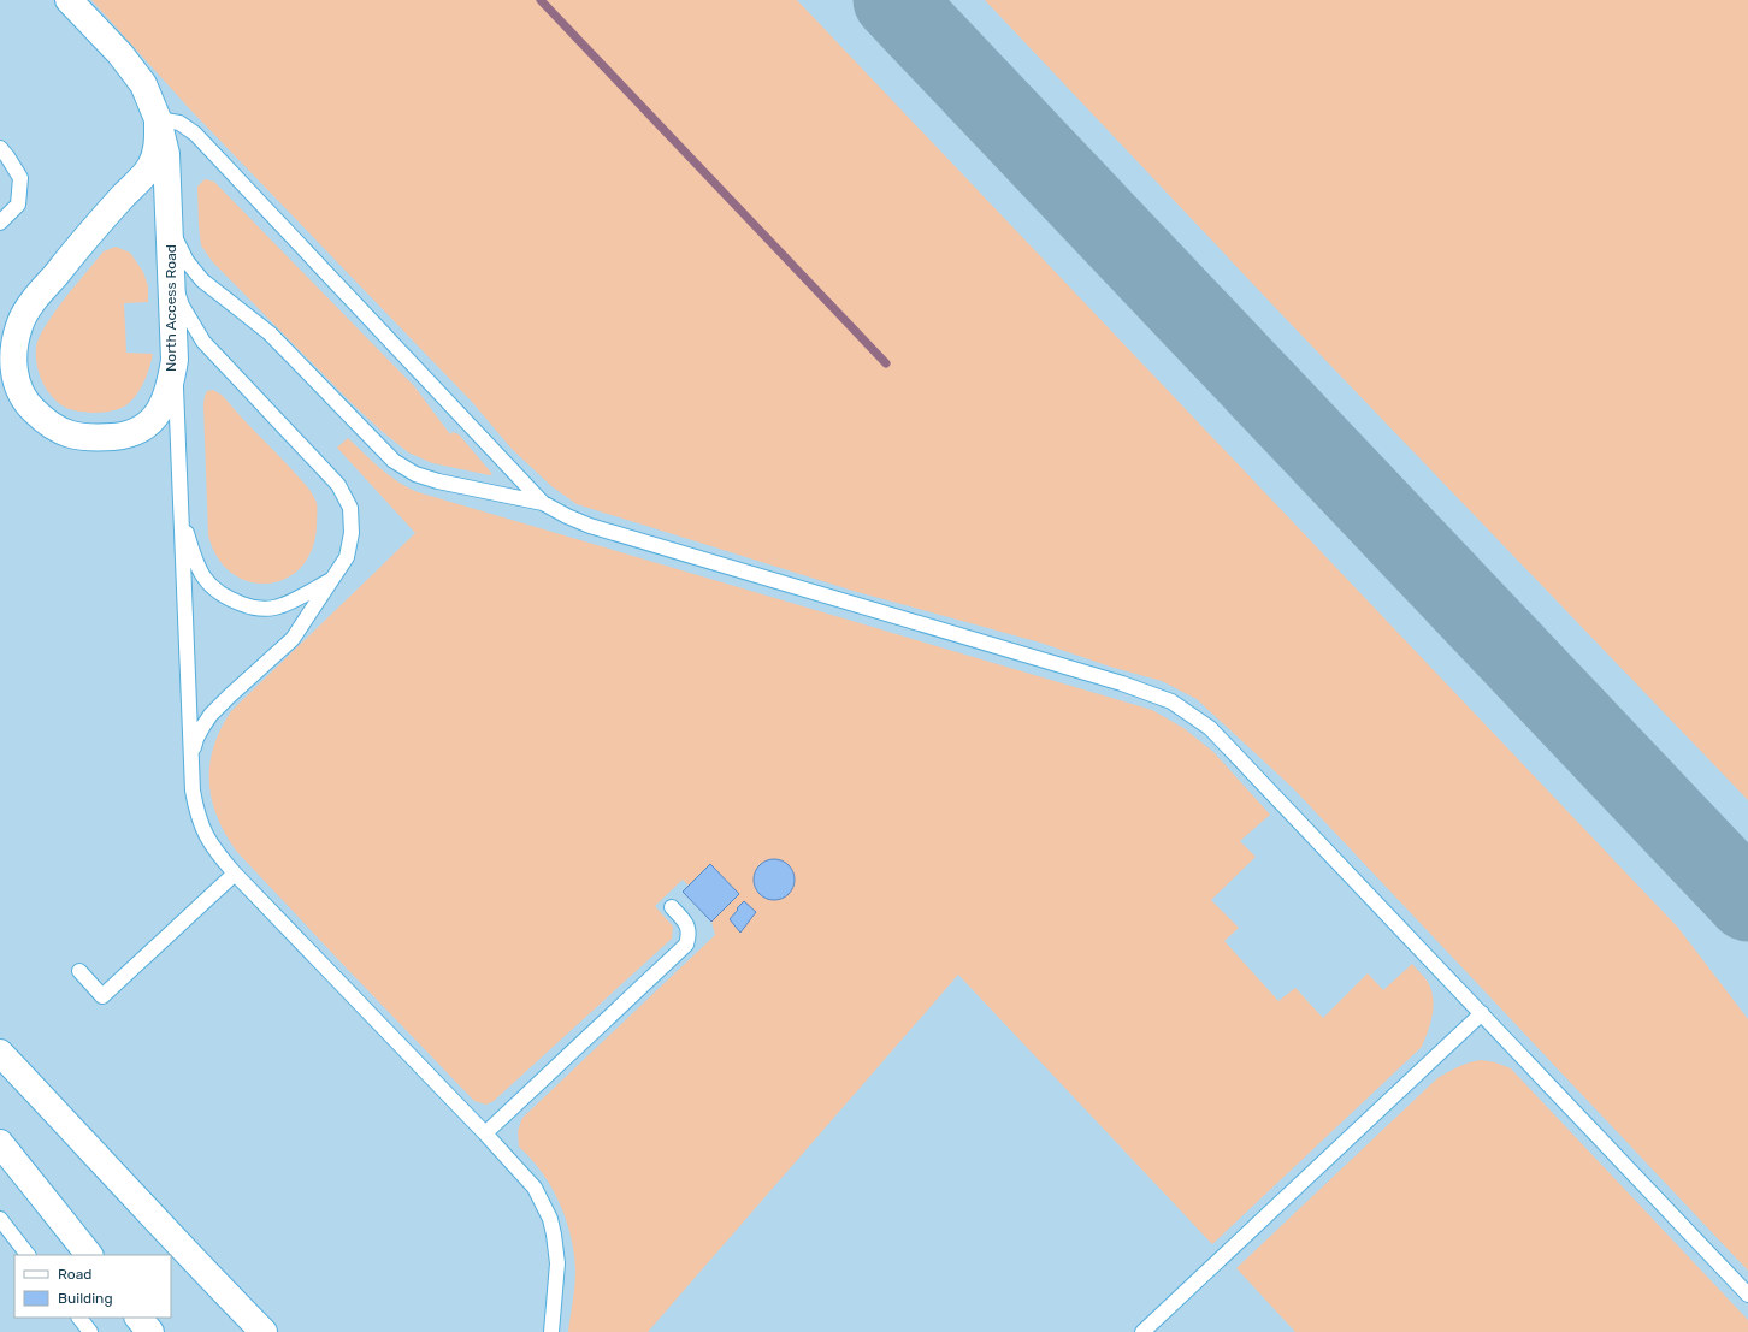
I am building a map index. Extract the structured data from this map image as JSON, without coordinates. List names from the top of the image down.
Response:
{
  "streets": {
    "street": ["North Access Road"]
  },
  "legend": ["Road", "Building"]
}
